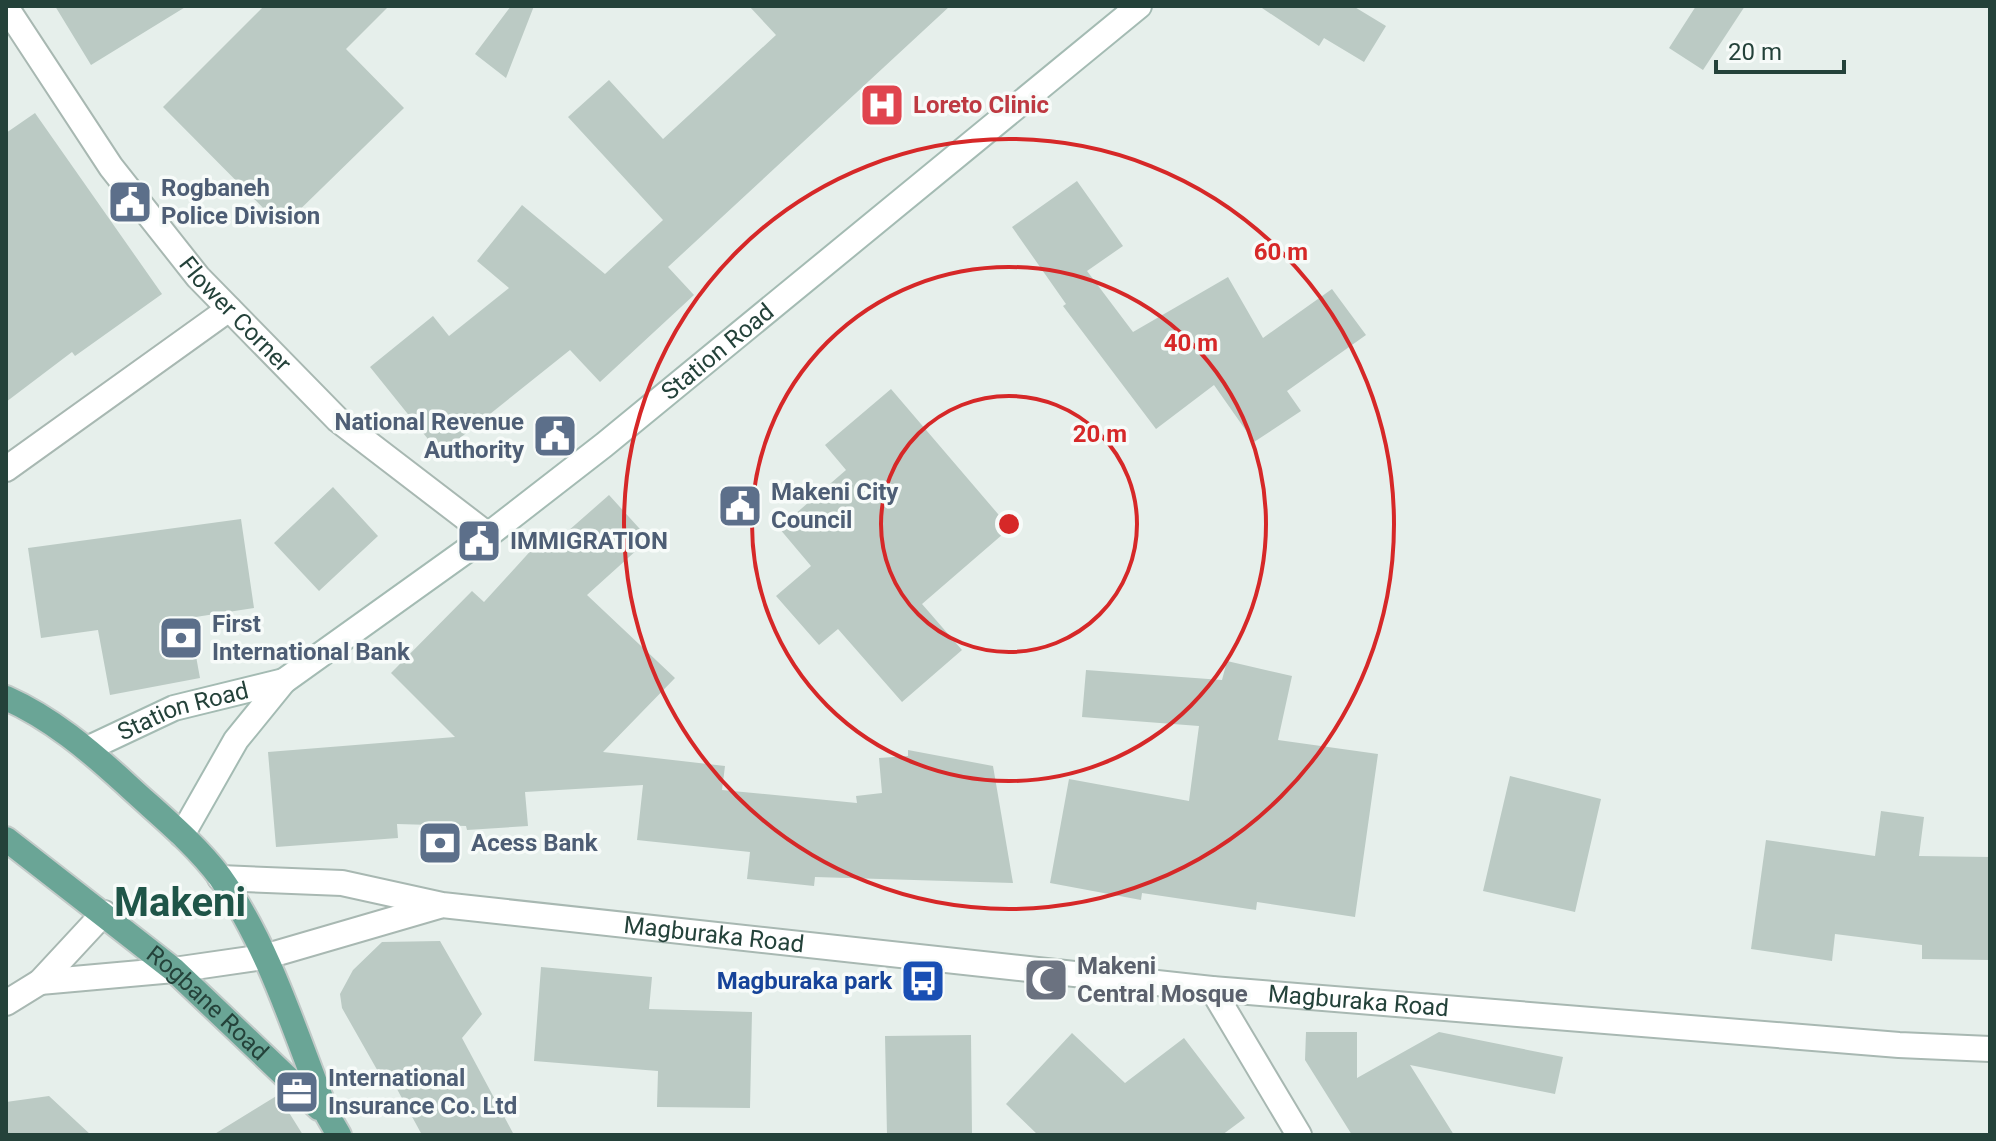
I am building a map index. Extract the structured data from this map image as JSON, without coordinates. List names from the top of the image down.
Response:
{
  "streets": {
    "main road": ["Rogbane Road"],
    "street": ["Flower Corner", "Station Road", "Magburaka Road"]
  },
  "crossings": [
    ["Flower Corner", "Station Road"],
    ["Magburaka Road", "Rogbane Road"]
  ],
  "districts": ["Makeni"],
  "places": {
    "hospital": ["Loreto Clinic"],
    "public building": [
      "Rogbaneh Police Division",
      "National Revenue Authority",
      "Makeni City Council",
      "IMMIGRATION"
    ],
    "bank": ["First International Bank", "Acess Bank"],
    "mosque": ["Makeni Central Mosque"],
    "bus stop": ["Magburaka park"],
    "office": ["International Insurance Co. Ltd"]
  },
  "scale_bar": "20 m",
  "rings": ["60 m", "40 m", "20 m"]
}
